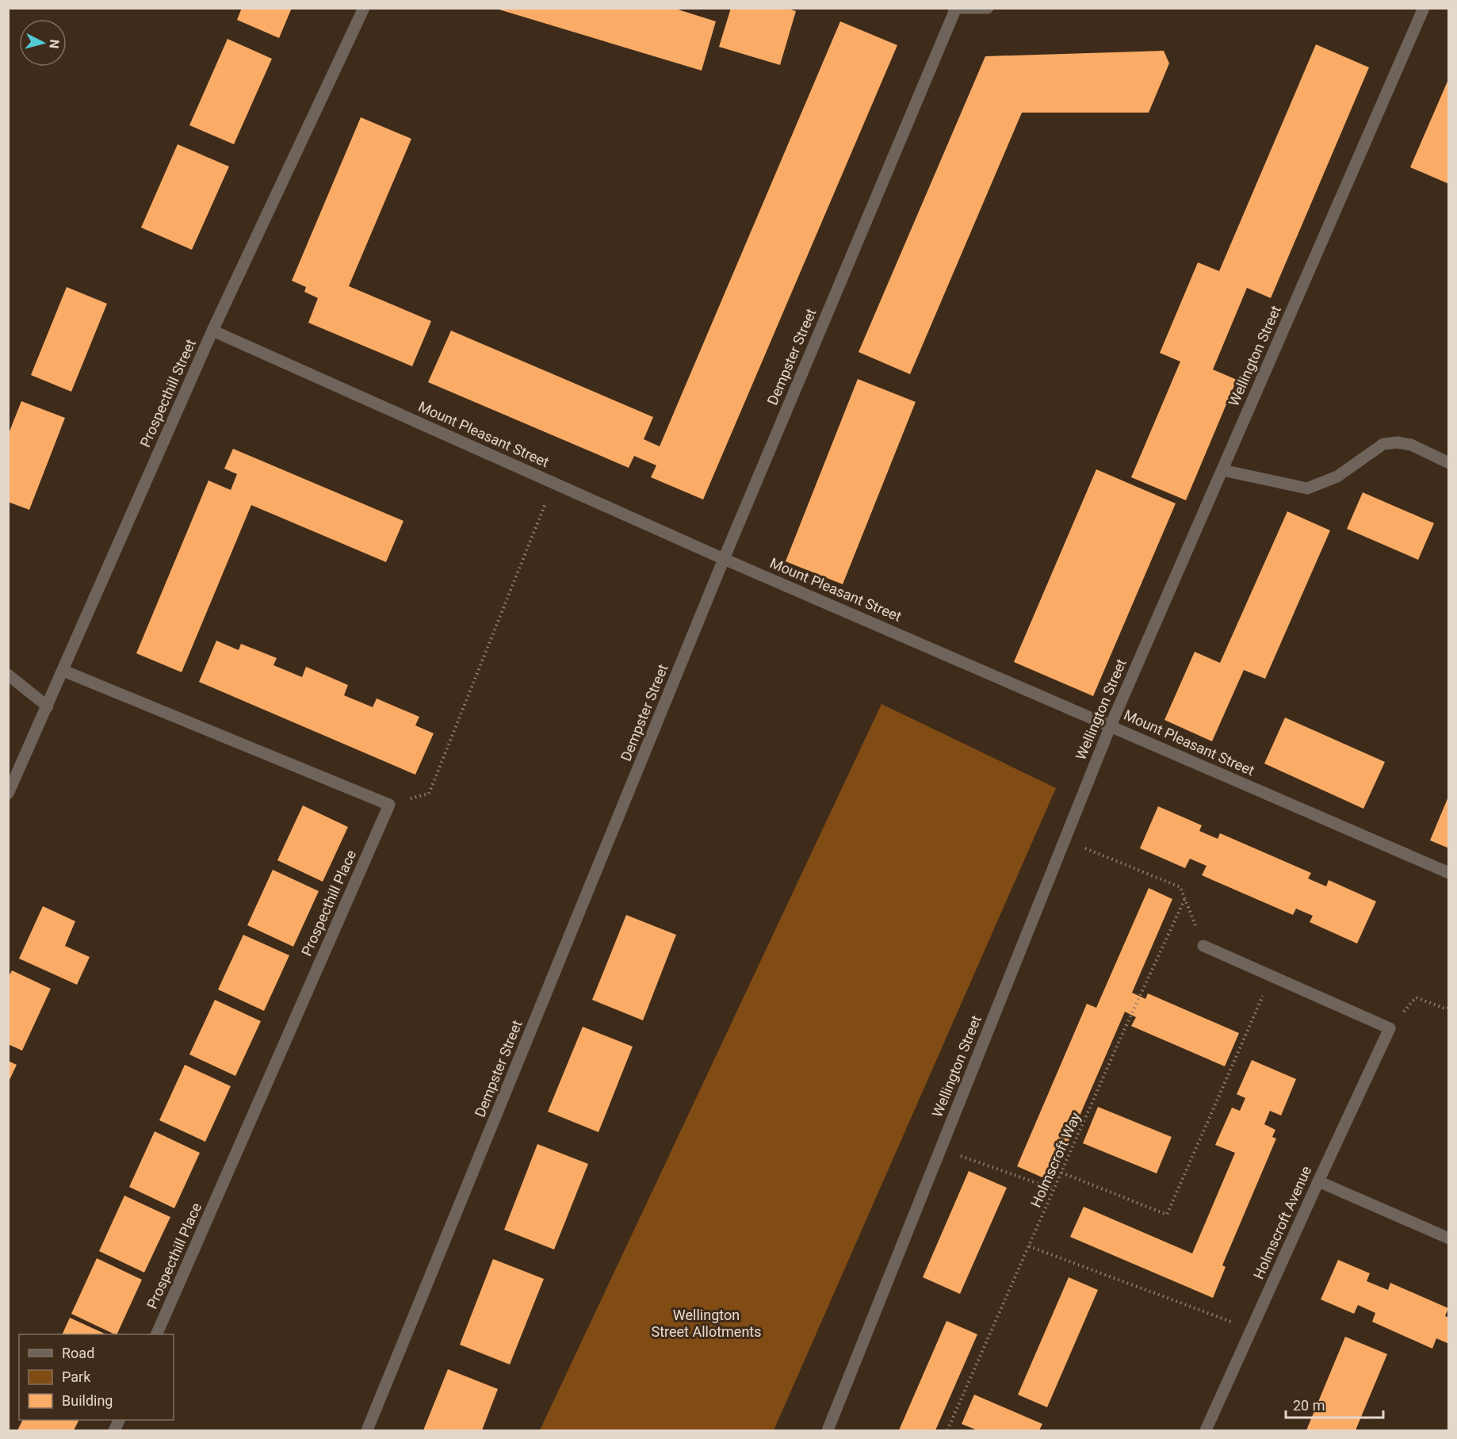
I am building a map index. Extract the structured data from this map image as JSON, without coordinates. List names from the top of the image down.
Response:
{
  "streets": {
    "street": [
      "Wellington Street",
      "Dempster Street",
      "Prospecthill Street",
      "Mount Pleasant Street",
      "Prospecthill Place",
      "Holmscroft Avenue"
    ],
    "path": ["Holmscroft Way"]
  },
  "crossings": [
    ["Wellington Street", "Mount Pleasant Street"],
    ["Dempster Street", "Mount Pleasant Street"],
    ["Prospecthill Street", "Mount Pleasant Street"],
    ["Prospecthill Street", "Prospecthill Place"]
  ],
  "parks": ["Wellington Street Allotments"],
  "legend": ["Road", "Park", "Building"],
  "scale_bar": "20 m",
  "north": "right"
}
